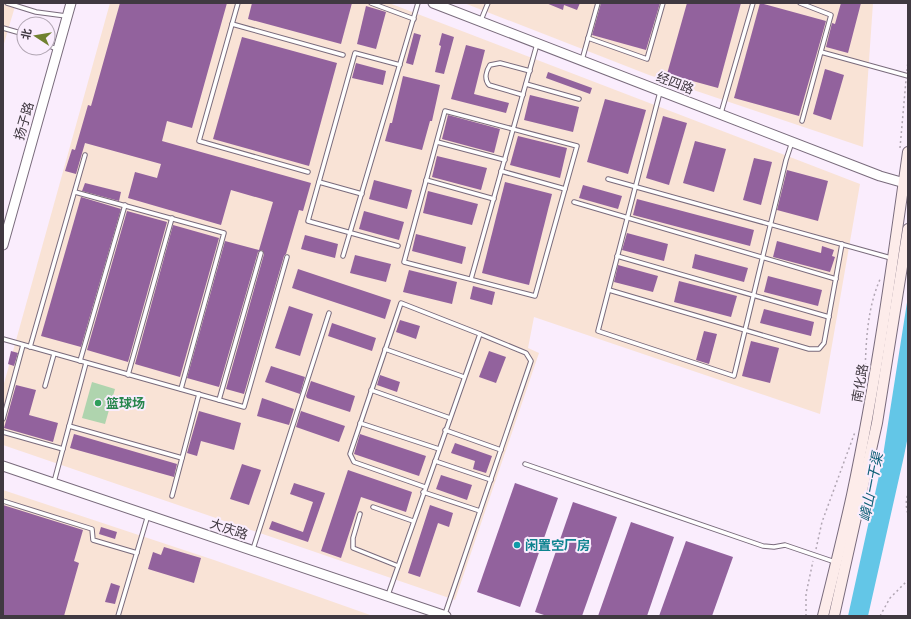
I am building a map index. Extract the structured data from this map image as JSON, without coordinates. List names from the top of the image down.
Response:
{
  "streets": {
    "main road": ["南化路"],
    "street": ["经四路", "扬子路", "大庆路"]
  },
  "crossings": [
    ["经四路", "南化路"]
  ],
  "water": ["嶂山一干渠"],
  "places": ["篮球场", "闲置空厂房"],
  "north": "left"
}
